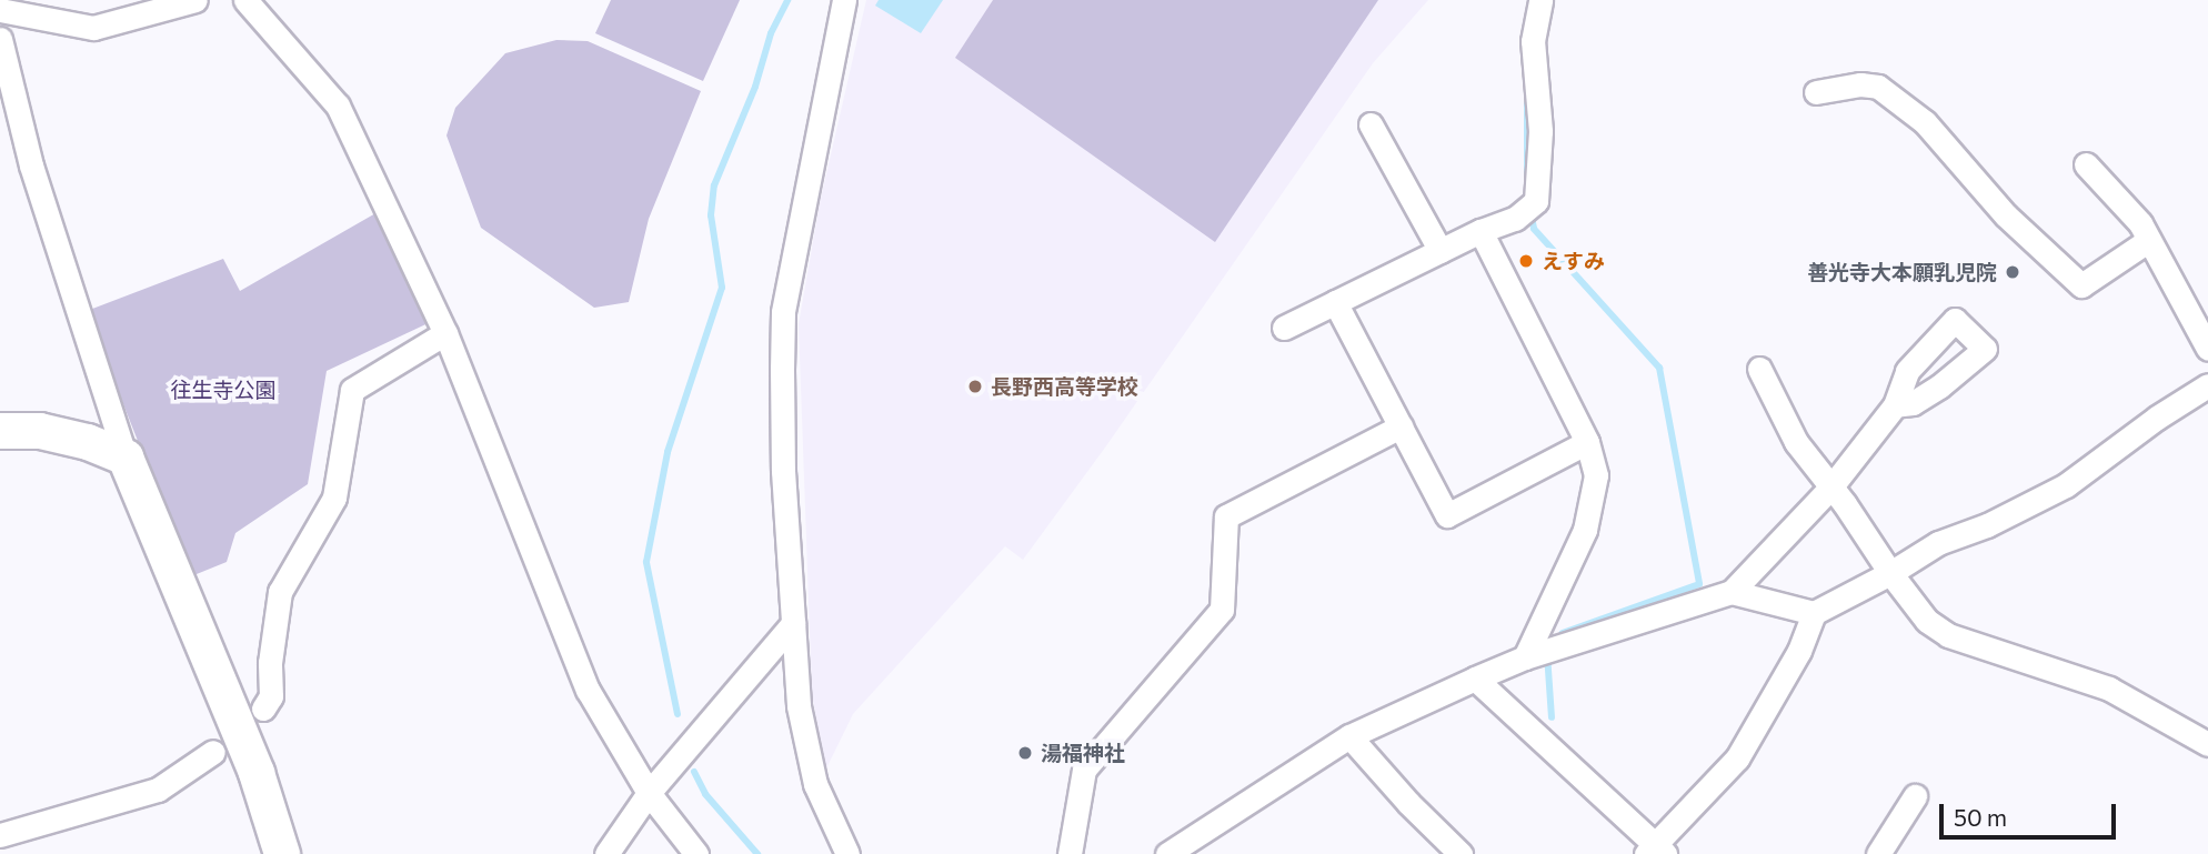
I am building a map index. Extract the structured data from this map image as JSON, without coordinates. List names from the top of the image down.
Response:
{
  "parks": ["往生寺公園"],
  "places": [
    "えすみ",
    "善光寺大本願乳児院",
    "長野西高等学校",
    "湯福神社"
  ],
  "scale_bar": "50 m"
}
